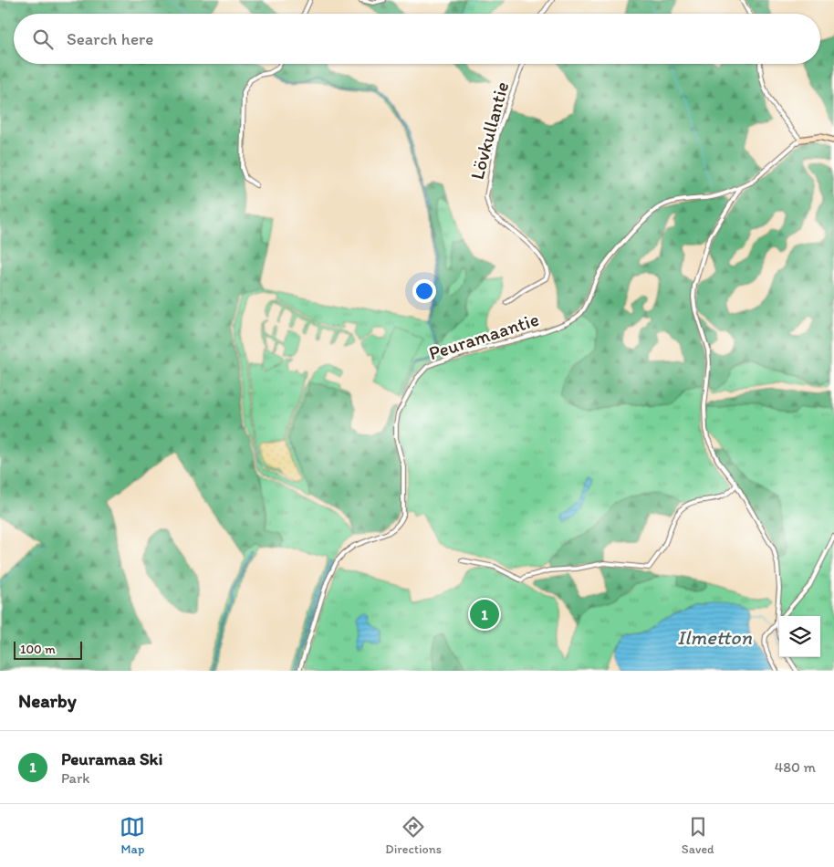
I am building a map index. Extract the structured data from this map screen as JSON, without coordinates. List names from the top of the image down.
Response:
{
  "streets": {
    "street": ["Lövkullantie", "Peuramaantie"]
  },
  "water": ["Ilmetton"],
  "scale_bar": "100 m",
  "page": {
    "search": "Search here",
    "pins": "1",
    "scale": "100 m",
    "heading": "Nearby",
    "list": [
      {
        "mark": "1",
        "name": "Peuramaa Ski",
        "note": "Park",
        "value": "480 m"
      }
    ],
    "nav": ["Map", "Directions", "Saved"]
  }
}
